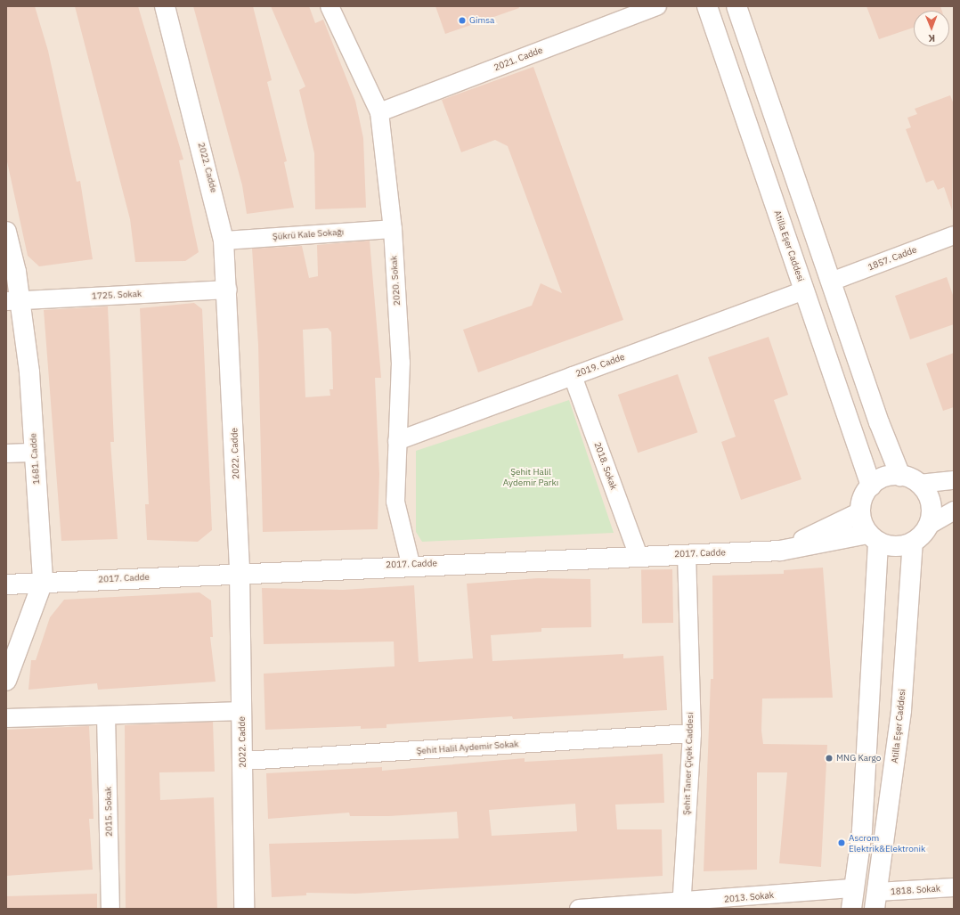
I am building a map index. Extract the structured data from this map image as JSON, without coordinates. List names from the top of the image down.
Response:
{
  "streets": {
    "street": [
      "2021. Cadde",
      "2022. Cadde",
      "Şükrü Kale Sokağı",
      "Atilla Eşer Caddesi",
      "1857. Cadde",
      "2020. Sokak",
      "1725. Sokak",
      "2019. Cadde",
      "1681. Cadde",
      "2018. Sokak",
      "2017. Cadde",
      "Şehit Halil Aydemir Sokak",
      "Şehit Taner Çiçek Caddesi",
      "2015. Sokak",
      "1818. Sokak",
      "2013. Sokak"
    ]
  },
  "crossings": [
    ["2021. Cadde", "2020. Sokak"],
    ["2022. Cadde", "Şükrü Kale Sokağı"],
    ["2022. Cadde", "1725. Sokak"],
    ["2022. Cadde", "2017. Cadde"],
    ["2022. Cadde", "Şehit Halil Aydemir Sokak"],
    ["Şükrü Kale Sokağı", "2020. Sokak"],
    ["Atilla Eşer Caddesi", "2019. Cadde"],
    ["Atilla Eşer Caddesi", "2017. Cadde"],
    ["Atilla Eşer Caddesi", "1818. Sokak"],
    ["2020. Sokak", "2019. Cadde"],
    ["2020. Sokak", "2017. Cadde"],
    ["1725. Sokak", "1681. Cadde"],
    ["2019. Cadde", "2018. Sokak"],
    ["1681. Cadde", "2017. Cadde"],
    ["2018. Sokak", "2017. Cadde"],
    ["2017. Cadde", "Şehit Taner Çiçek Caddesi"],
    ["Şehit Halil Aydemir Sokak", "Şehit Taner Çiçek Caddesi"],
    ["Şehit Taner Çiçek Caddesi", "2013. Sokak"]
  ],
  "parks": ["Şehit Halil Aydemir Parkı"],
  "places": ["Gimsa", "MNG Kargo", "Ascrom Elektrik&Elektronik"],
  "north": "bottom"
}
